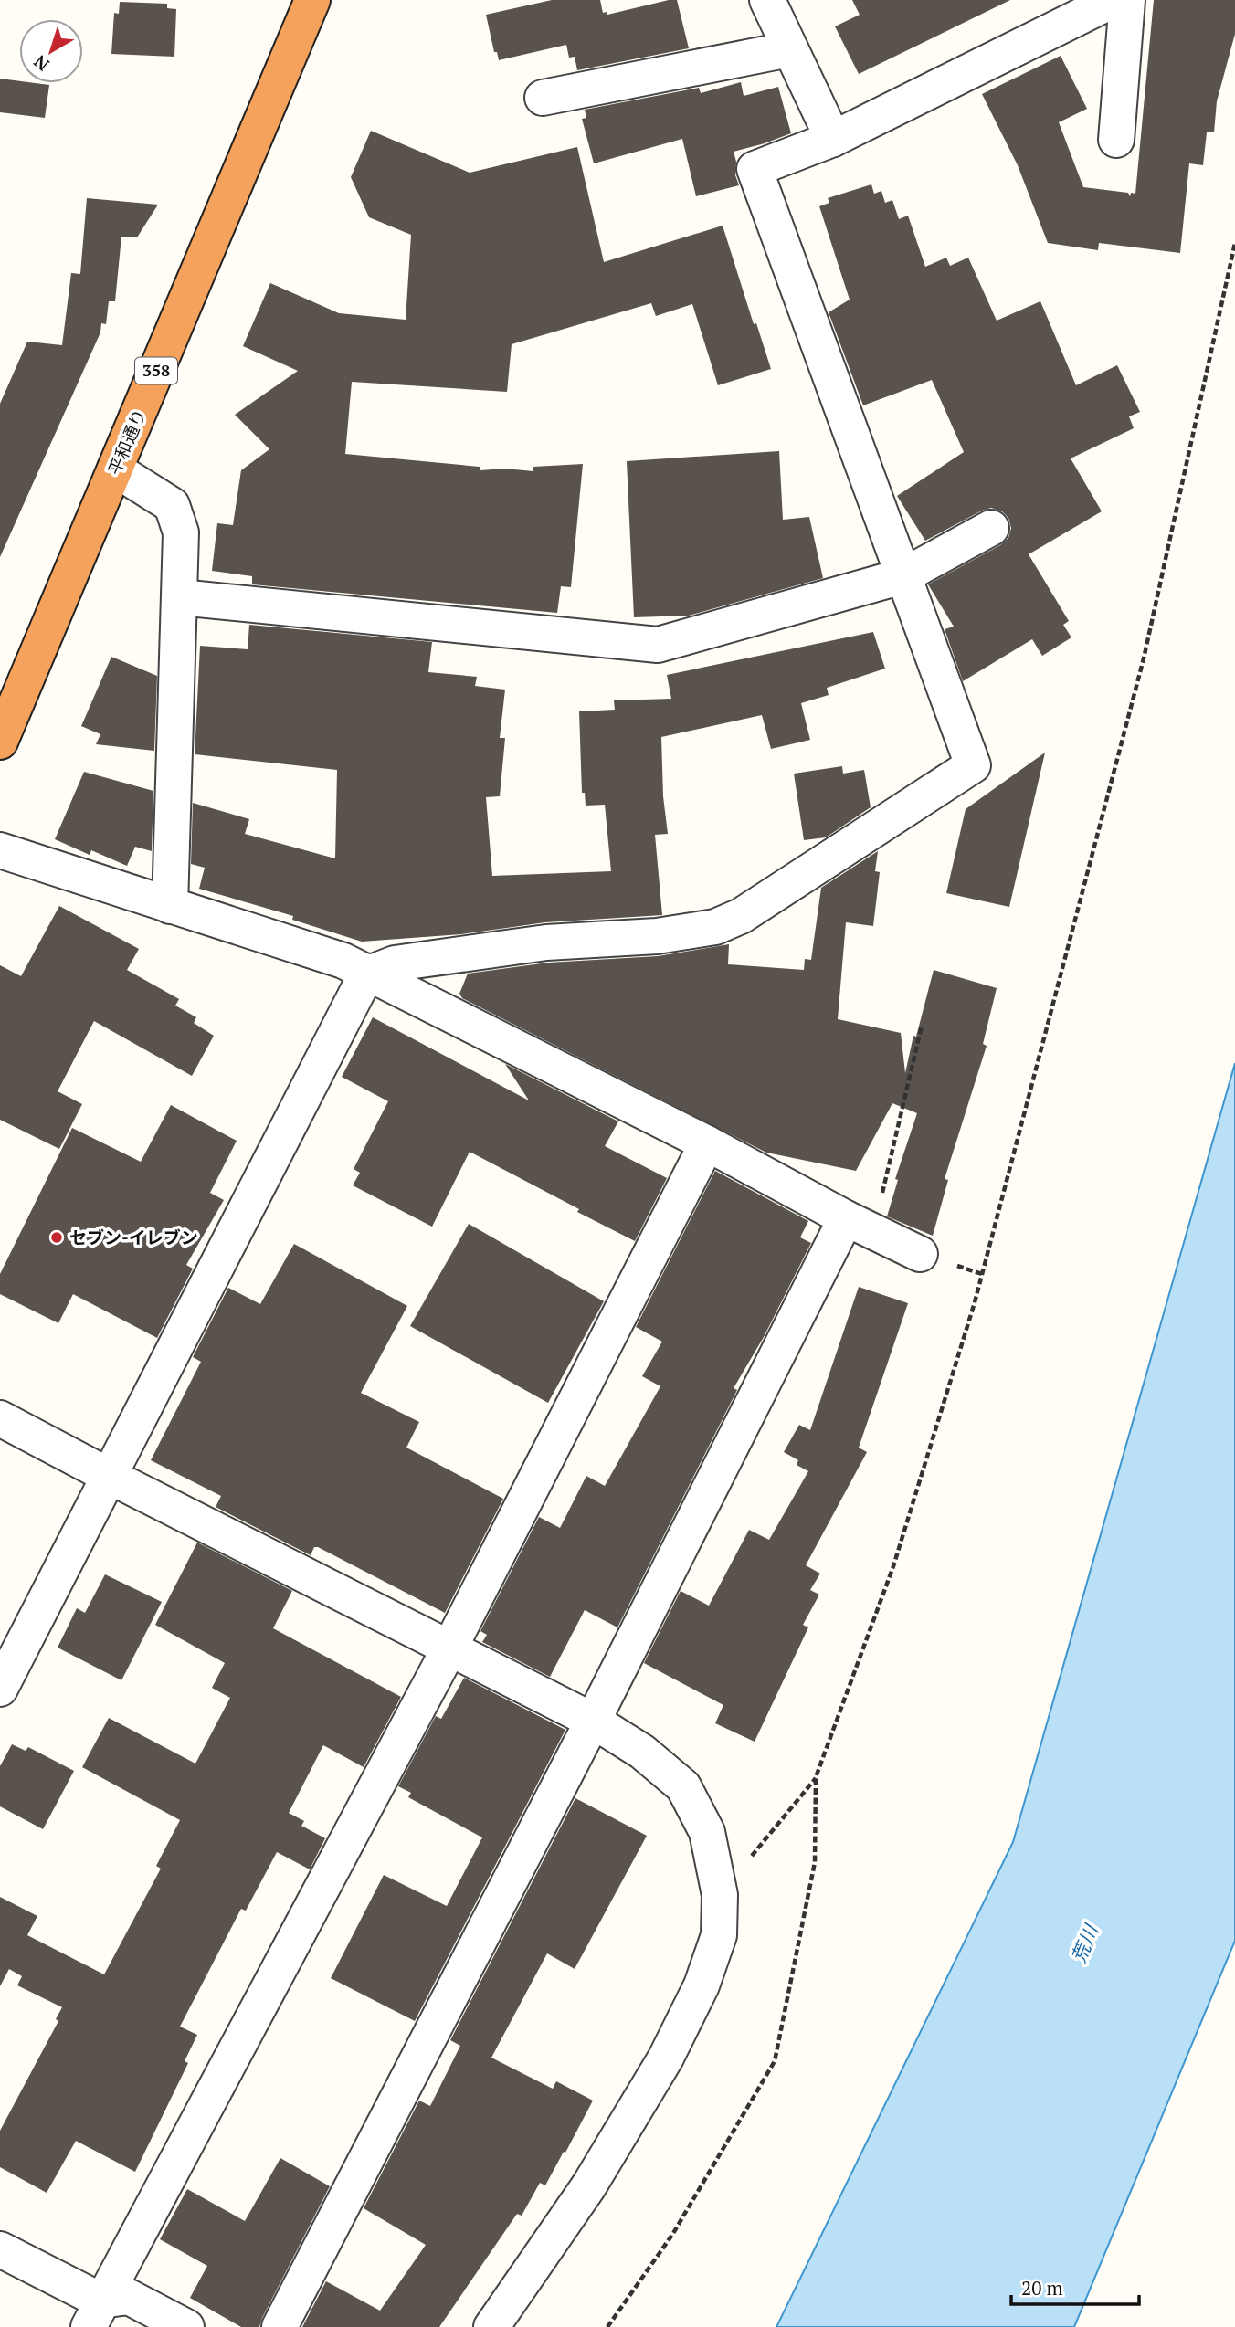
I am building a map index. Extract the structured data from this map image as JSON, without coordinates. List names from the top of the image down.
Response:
{
  "streets": {
    "highway": ["358", "平和通り"]
  },
  "water": ["荒川"],
  "places": ["セブン-イレブン"],
  "scale_bar": "20 m",
  "north": "bottom left"
}
